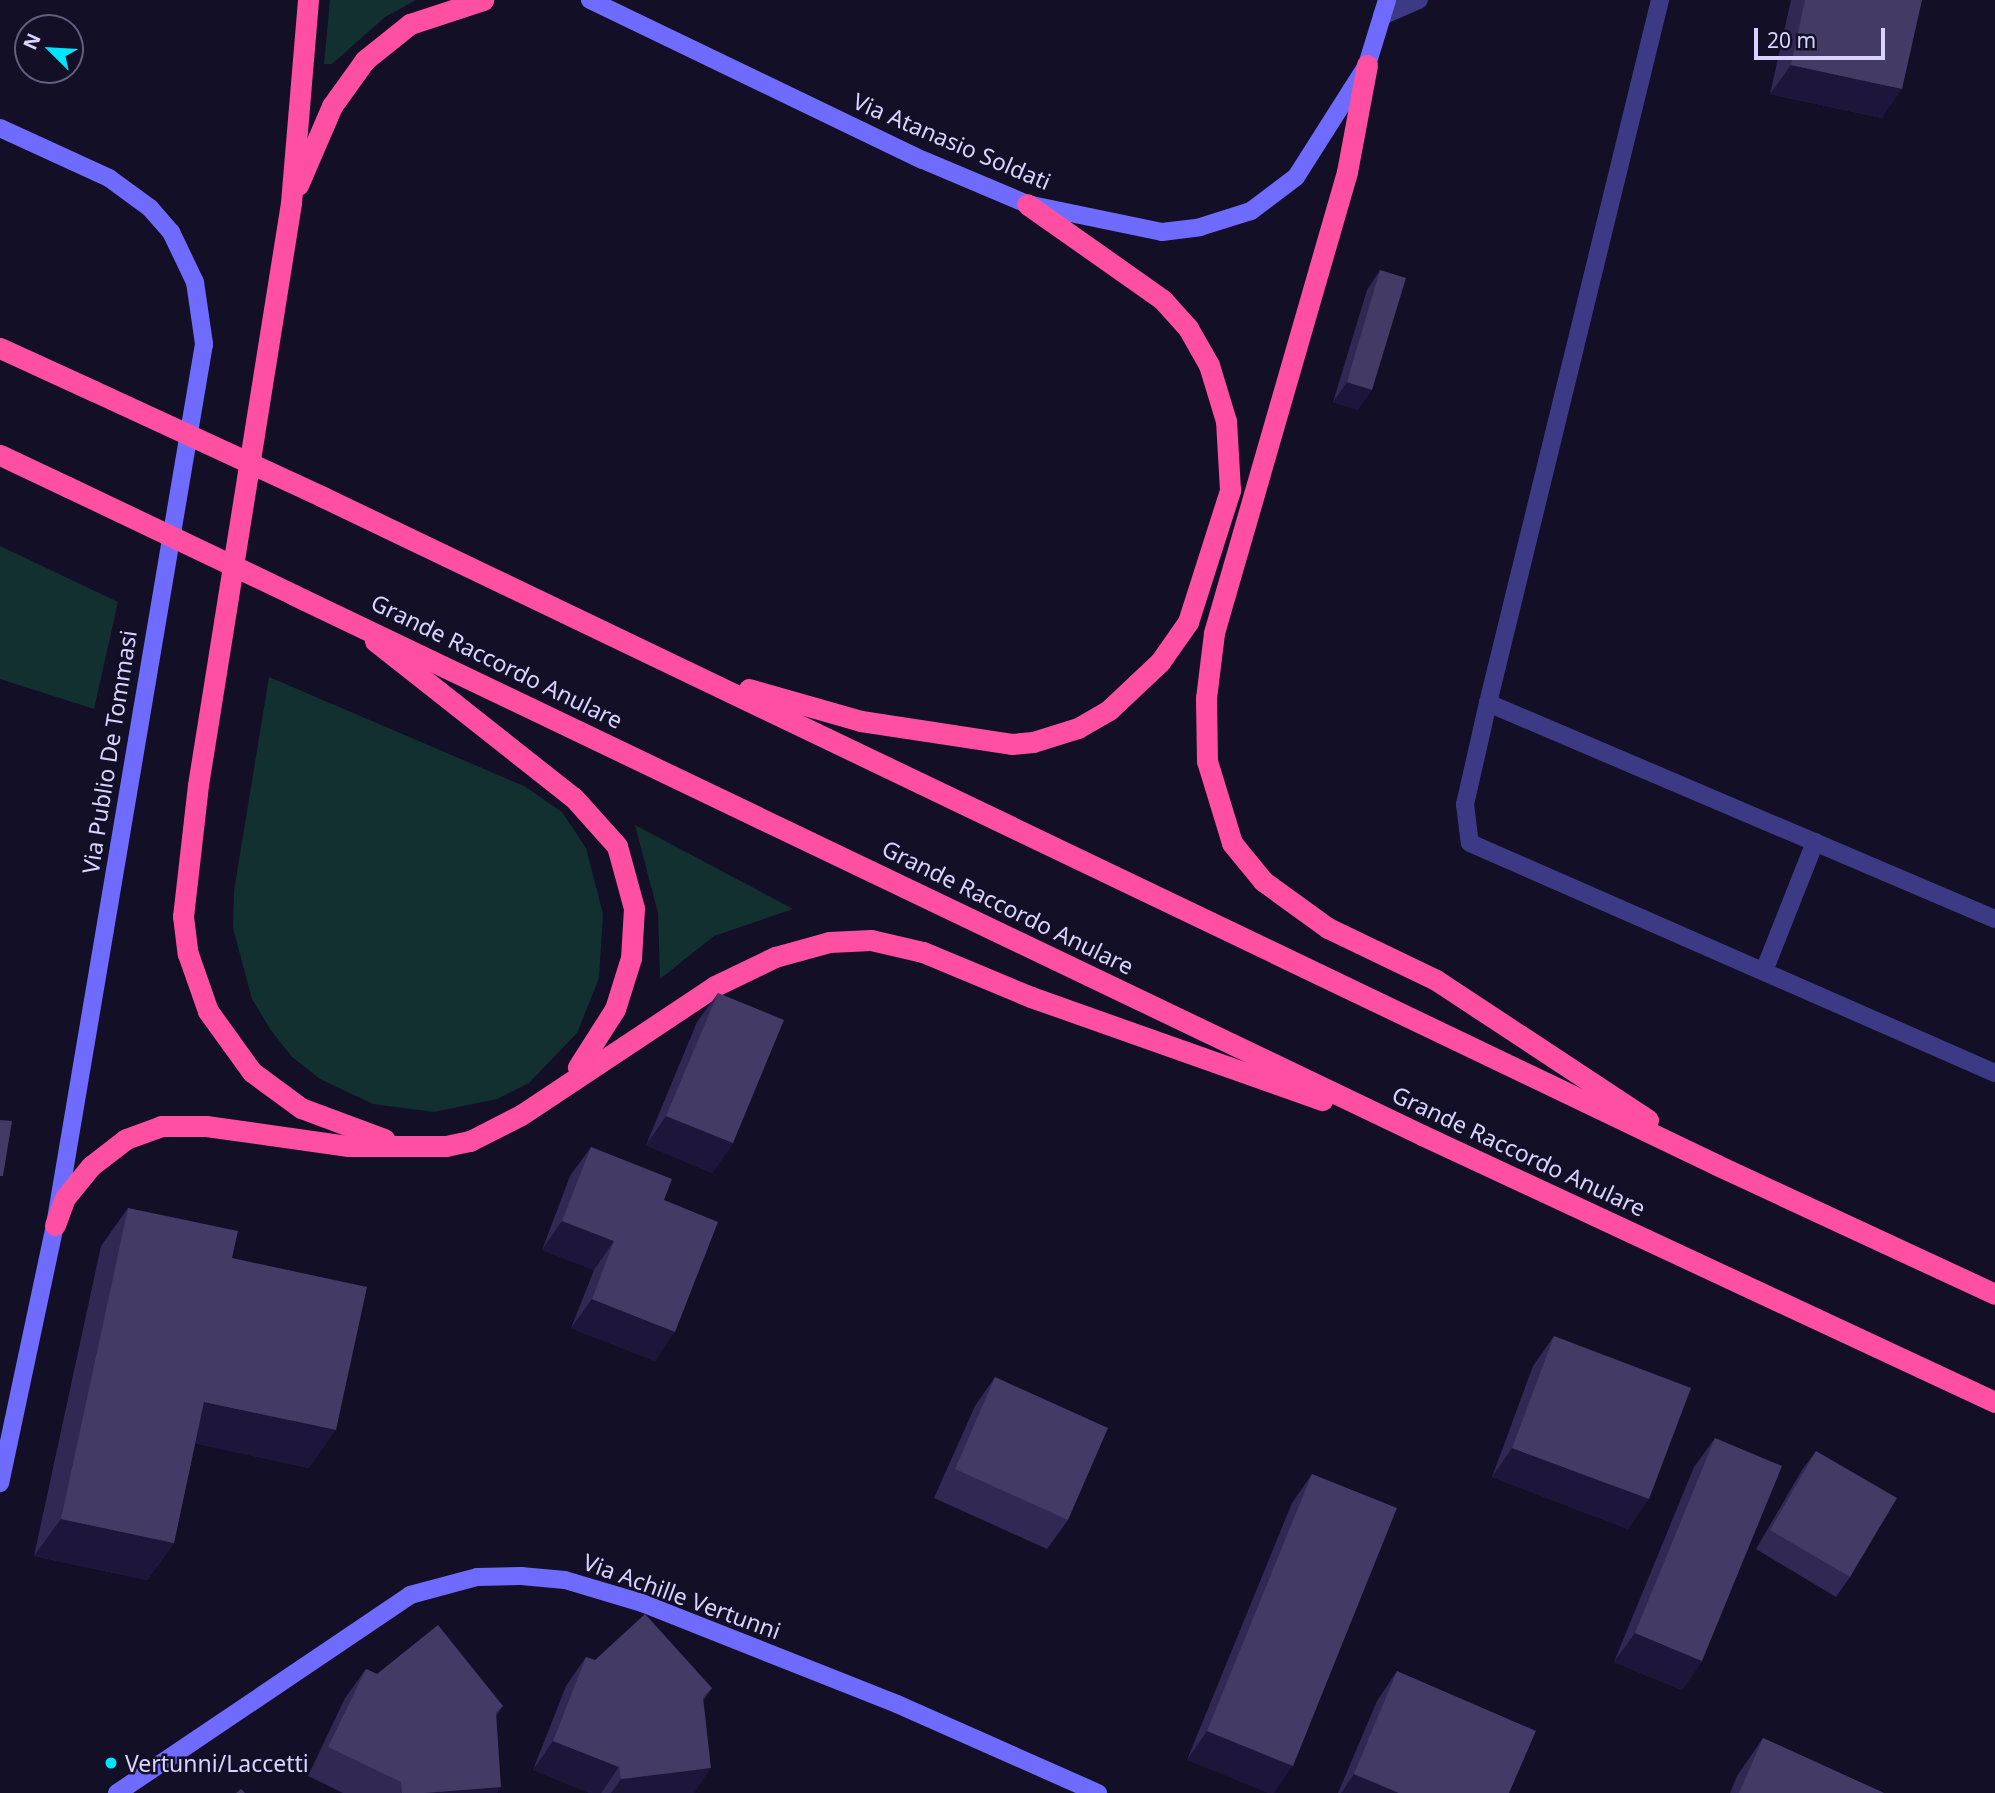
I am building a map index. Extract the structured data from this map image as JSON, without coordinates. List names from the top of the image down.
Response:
{
  "streets": {
    "highway": ["Grande Raccordo Anulare"],
    "street": ["Via Atanasio Soldati", "Via Publio De Tommasi", "Via Achille Vertunni"]
  },
  "places": ["Vertunni/Laccetti"],
  "scale_bar": "20 m",
  "north": "top left"
}
